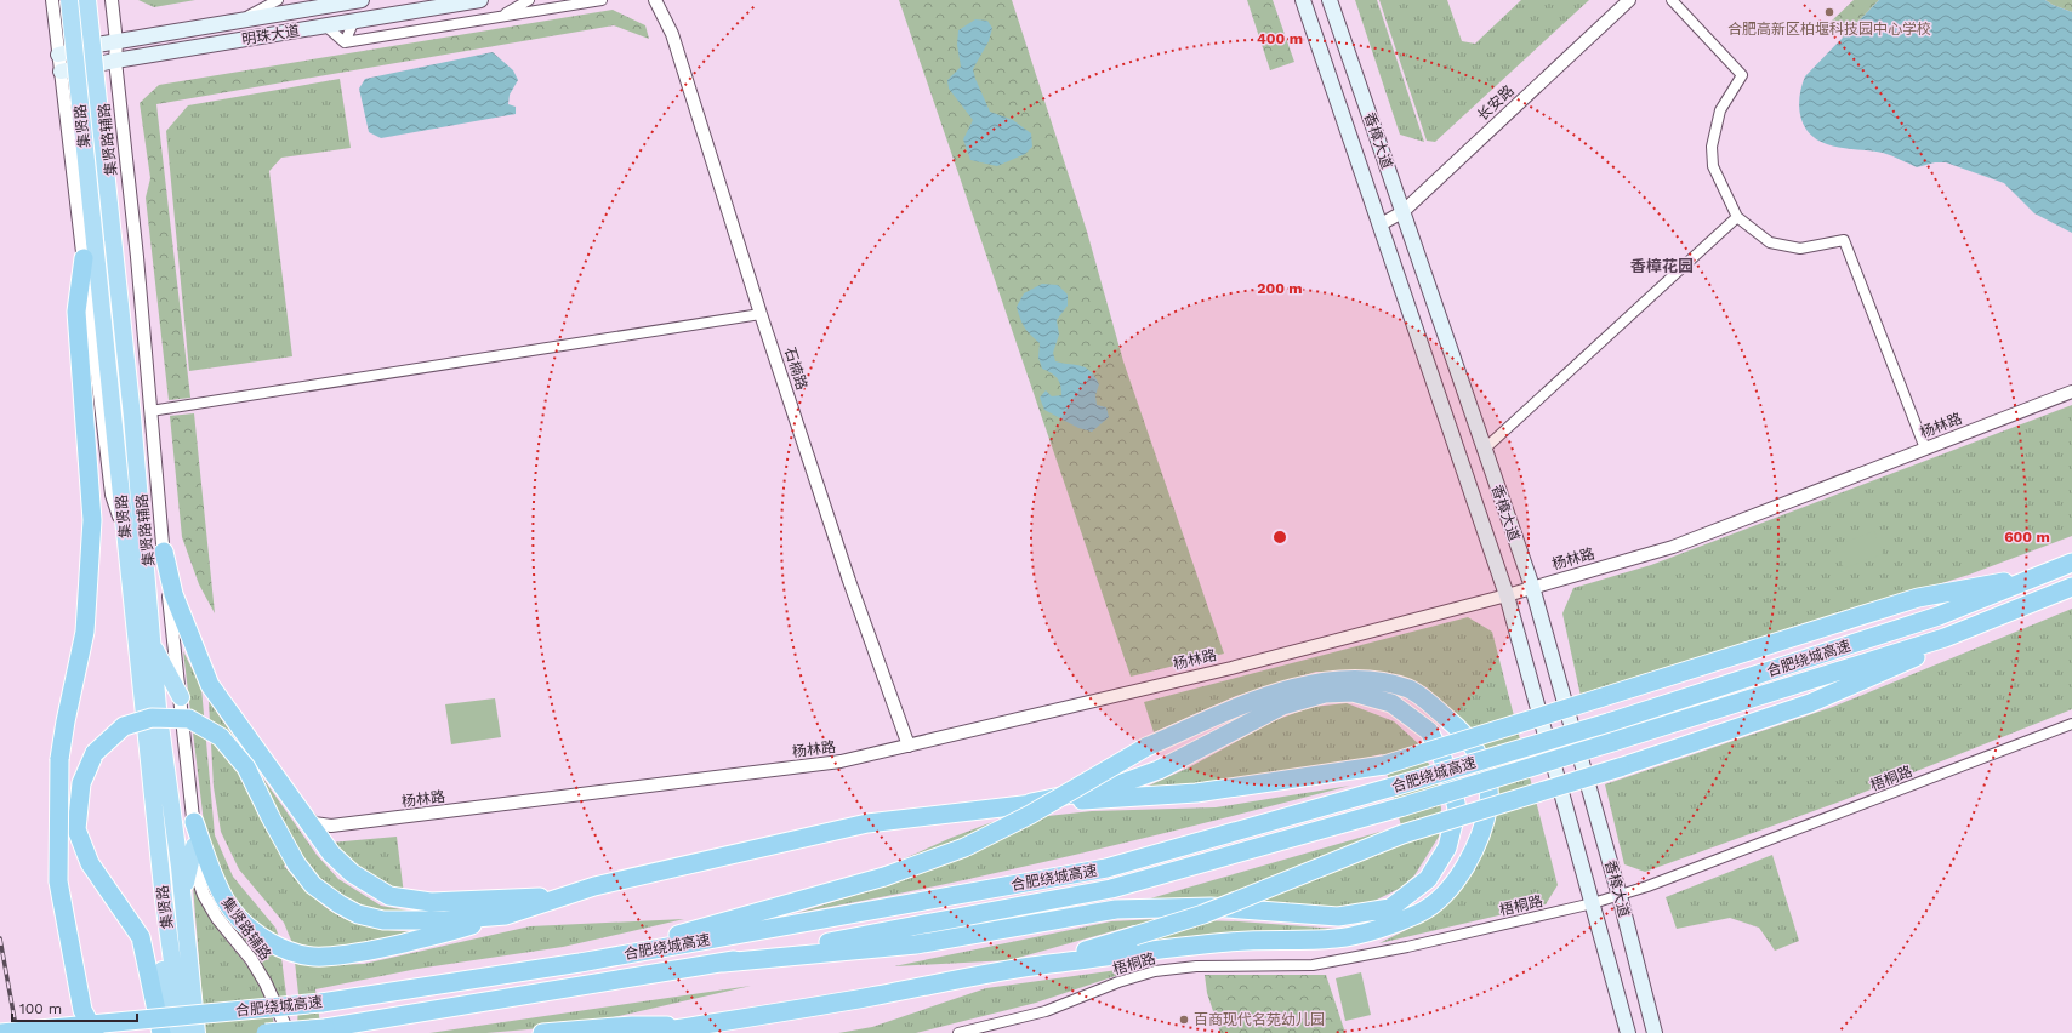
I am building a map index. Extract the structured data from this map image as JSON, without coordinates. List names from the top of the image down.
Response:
{
  "streets": {
    "highway": ["集贤路", "合肥绕城高速"],
    "main road": ["明珠大道", "香樟大道"],
    "street": [
      "长安路",
      "集贤路辅路",
      "石楠路",
      "杨林路",
      "梧桐路"
    ]
  },
  "crossings": [
    ["明珠大道", "集贤路辅路"],
    ["长安路", "香樟大道"],
    ["集贤路", "集贤路辅路"],
    ["香樟大道", "杨林路"],
    ["香樟大道", "梧桐路"],
    ["石楠路", "杨林路"]
  ],
  "districts": ["香樟花园"],
  "places": ["合肥高新区柏堰科技园中心学校", "百商现代名苑幼儿园"],
  "scale_bar": "100 m",
  "rings": ["400 m", "200 m", "600 m"]
}
